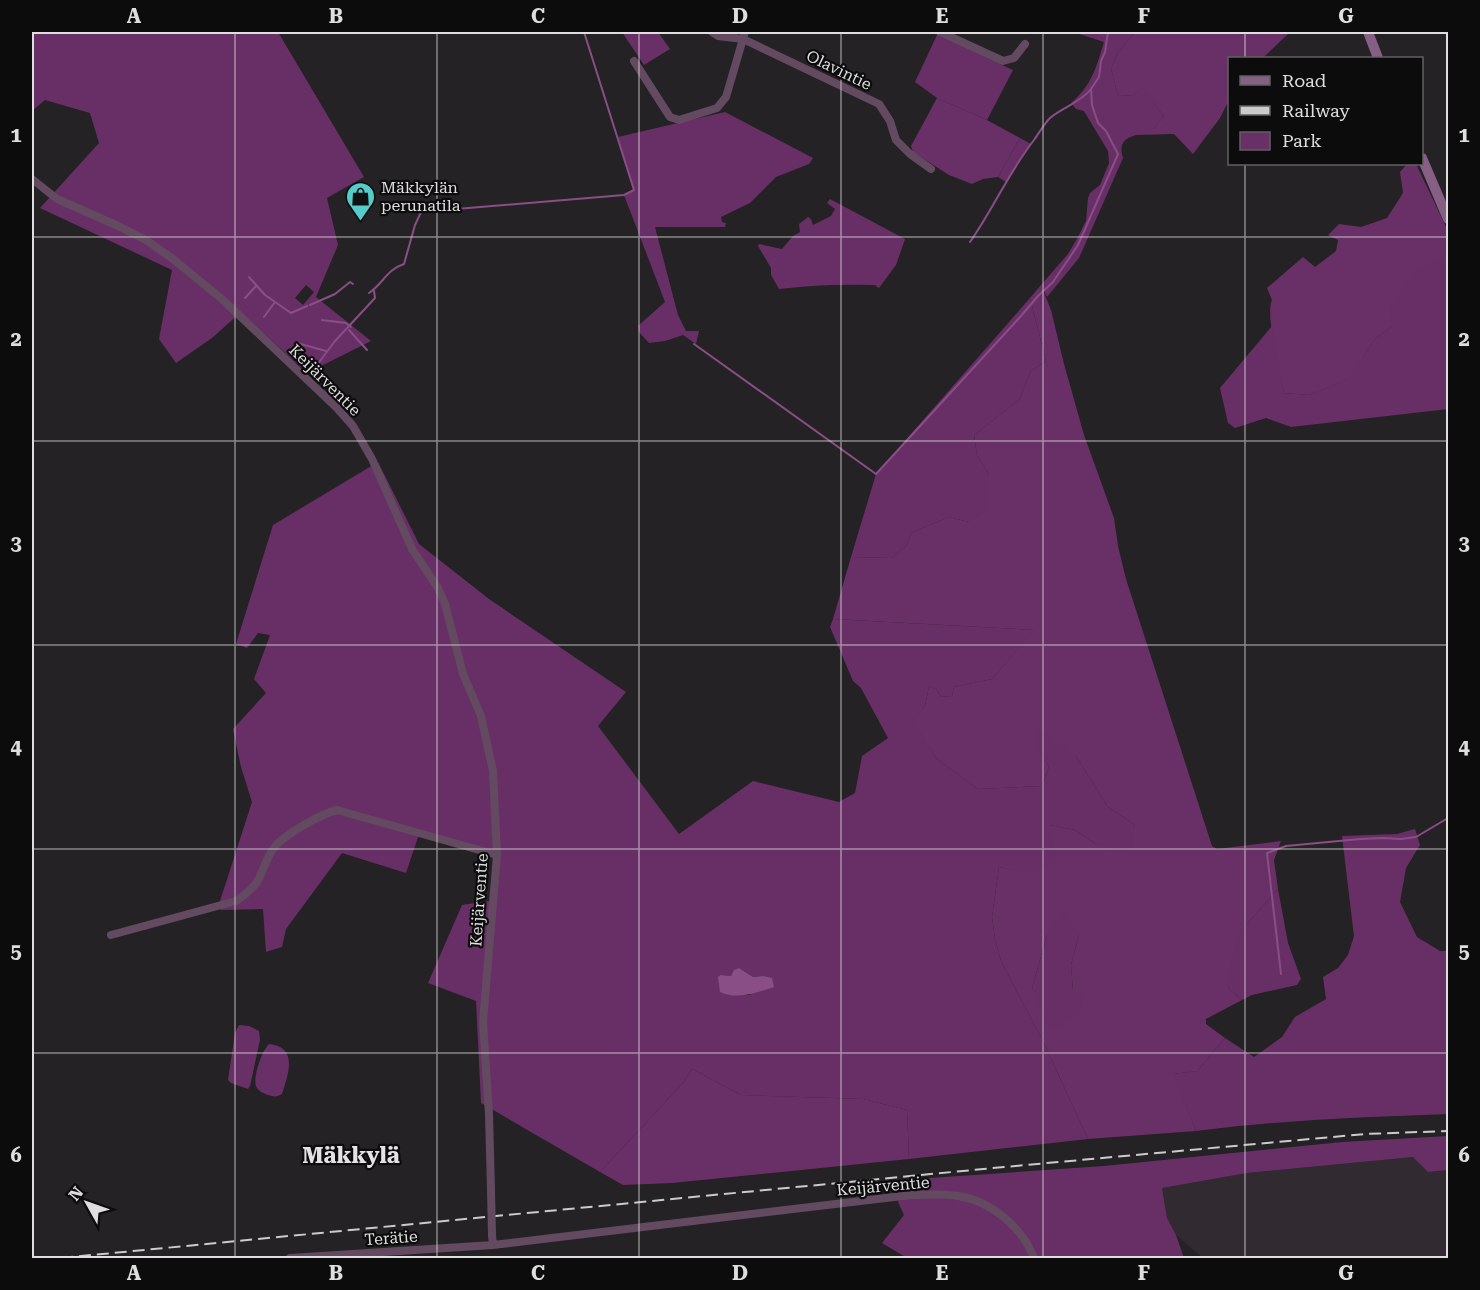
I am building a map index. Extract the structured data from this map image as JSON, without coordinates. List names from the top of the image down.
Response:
{
  "streets": {
    "street": ["Olavintie", "Keijärventie", "Terätie"]
  },
  "crossings": [
    ["Keijärventie", "Terätie"]
  ],
  "districts": ["Mäkkylä"],
  "places": {
    "shop": ["Mäkkylän perunatila"]
  },
  "legend": ["Road", "Railway", "Park"],
  "north": "top left",
  "grid": {
    "columns": [
      "A",
      "B",
      "C",
      "D",
      "E",
      "F",
      "G"
    ],
    "rows": [
      "1",
      "2",
      "3",
      "4",
      "5",
      "6"
    ]
  }
}
